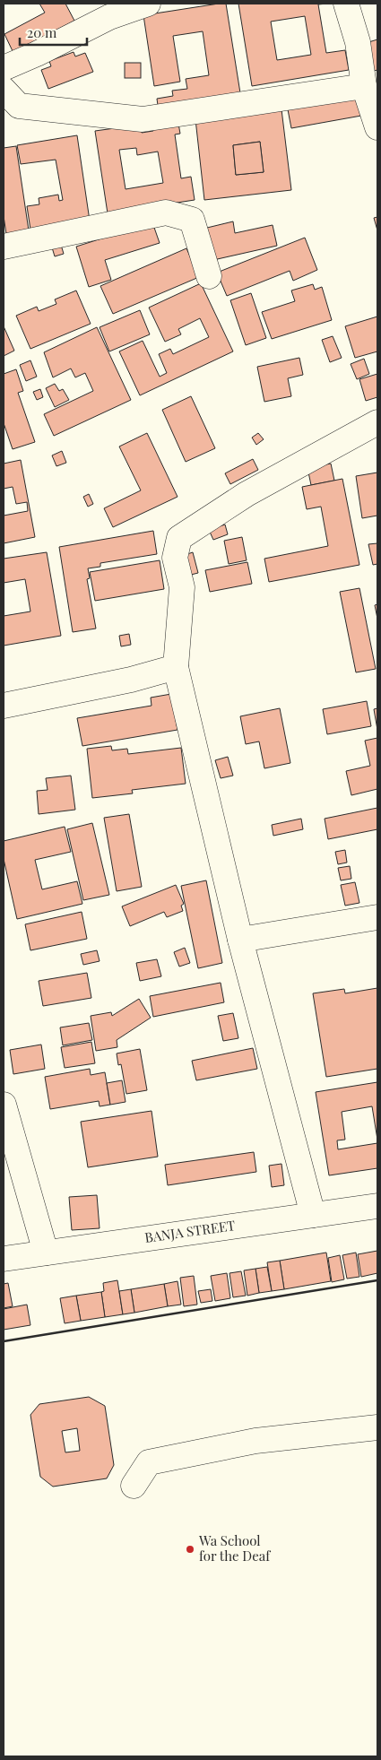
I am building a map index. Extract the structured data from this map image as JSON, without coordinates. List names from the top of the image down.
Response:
{
  "streets": {
    "street": ["BANJA STREET"]
  },
  "places": ["Wa School for the Deaf"],
  "scale_bar": "20 m"
}
